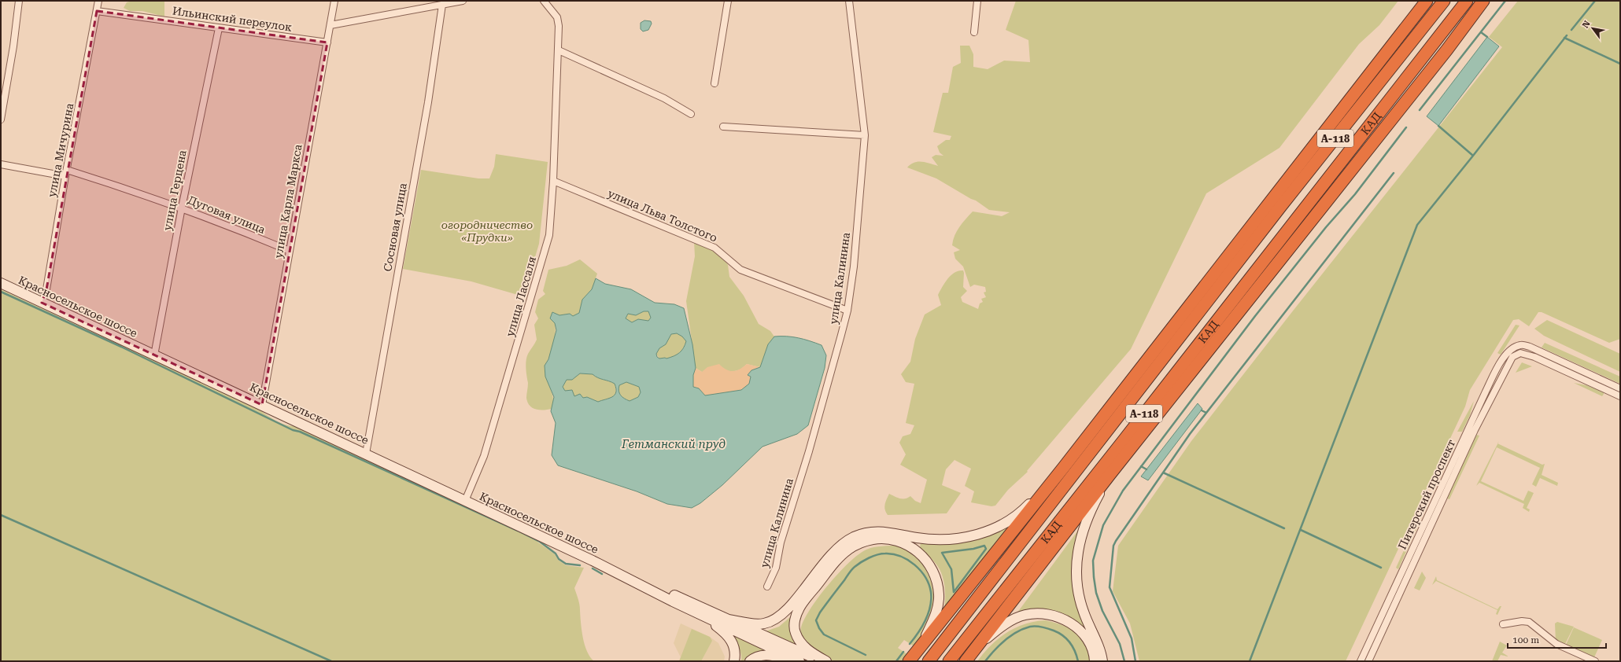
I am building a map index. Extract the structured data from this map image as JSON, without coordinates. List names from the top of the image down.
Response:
{
  "streets": {
    "highway": ["КАД", "А-118"],
    "main road": ["Красносельское шоссе"],
    "street": [
      "Ильинский переулок",
      "улица Мичурина",
      "улица Герцена",
      "улица Карла Маркса",
      "Дуговая улица",
      "улица Льва Толстого",
      "Сосновая улица",
      "улица Калинина",
      "улица Лассаля",
      "Питерский проспект"
    ]
  },
  "crossings": [
    ["Ильинский переулок", "улица Мичурина"],
    ["Ильинский переулок", "улица Герцена"],
    ["Ильинский переулок", "улица Карла Маркса"],
    ["улица Мичурина", "Дуговая улица"],
    ["улица Мичурина", "Красносельское шоссе"],
    ["улица Герцена", "Дуговая улица"],
    ["улица Герцена", "Красносельское шоссе"],
    ["улица Карла Маркса", "Дуговая улица"],
    ["улица Карла Маркса", "Красносельское шоссе"],
    ["улица Льва Толстого", "улица Калинина"],
    ["улица Льва Толстого", "улица Лассаля"],
    ["Сосновая улица", "Красносельское шоссе"],
    ["улица Лассаля", "Красносельское шоссе"]
  ],
  "water": ["Гетманский пруд"],
  "parks": ["огородничество «Прудки»"],
  "scale_bar": "100 m",
  "north": "top left"
}
